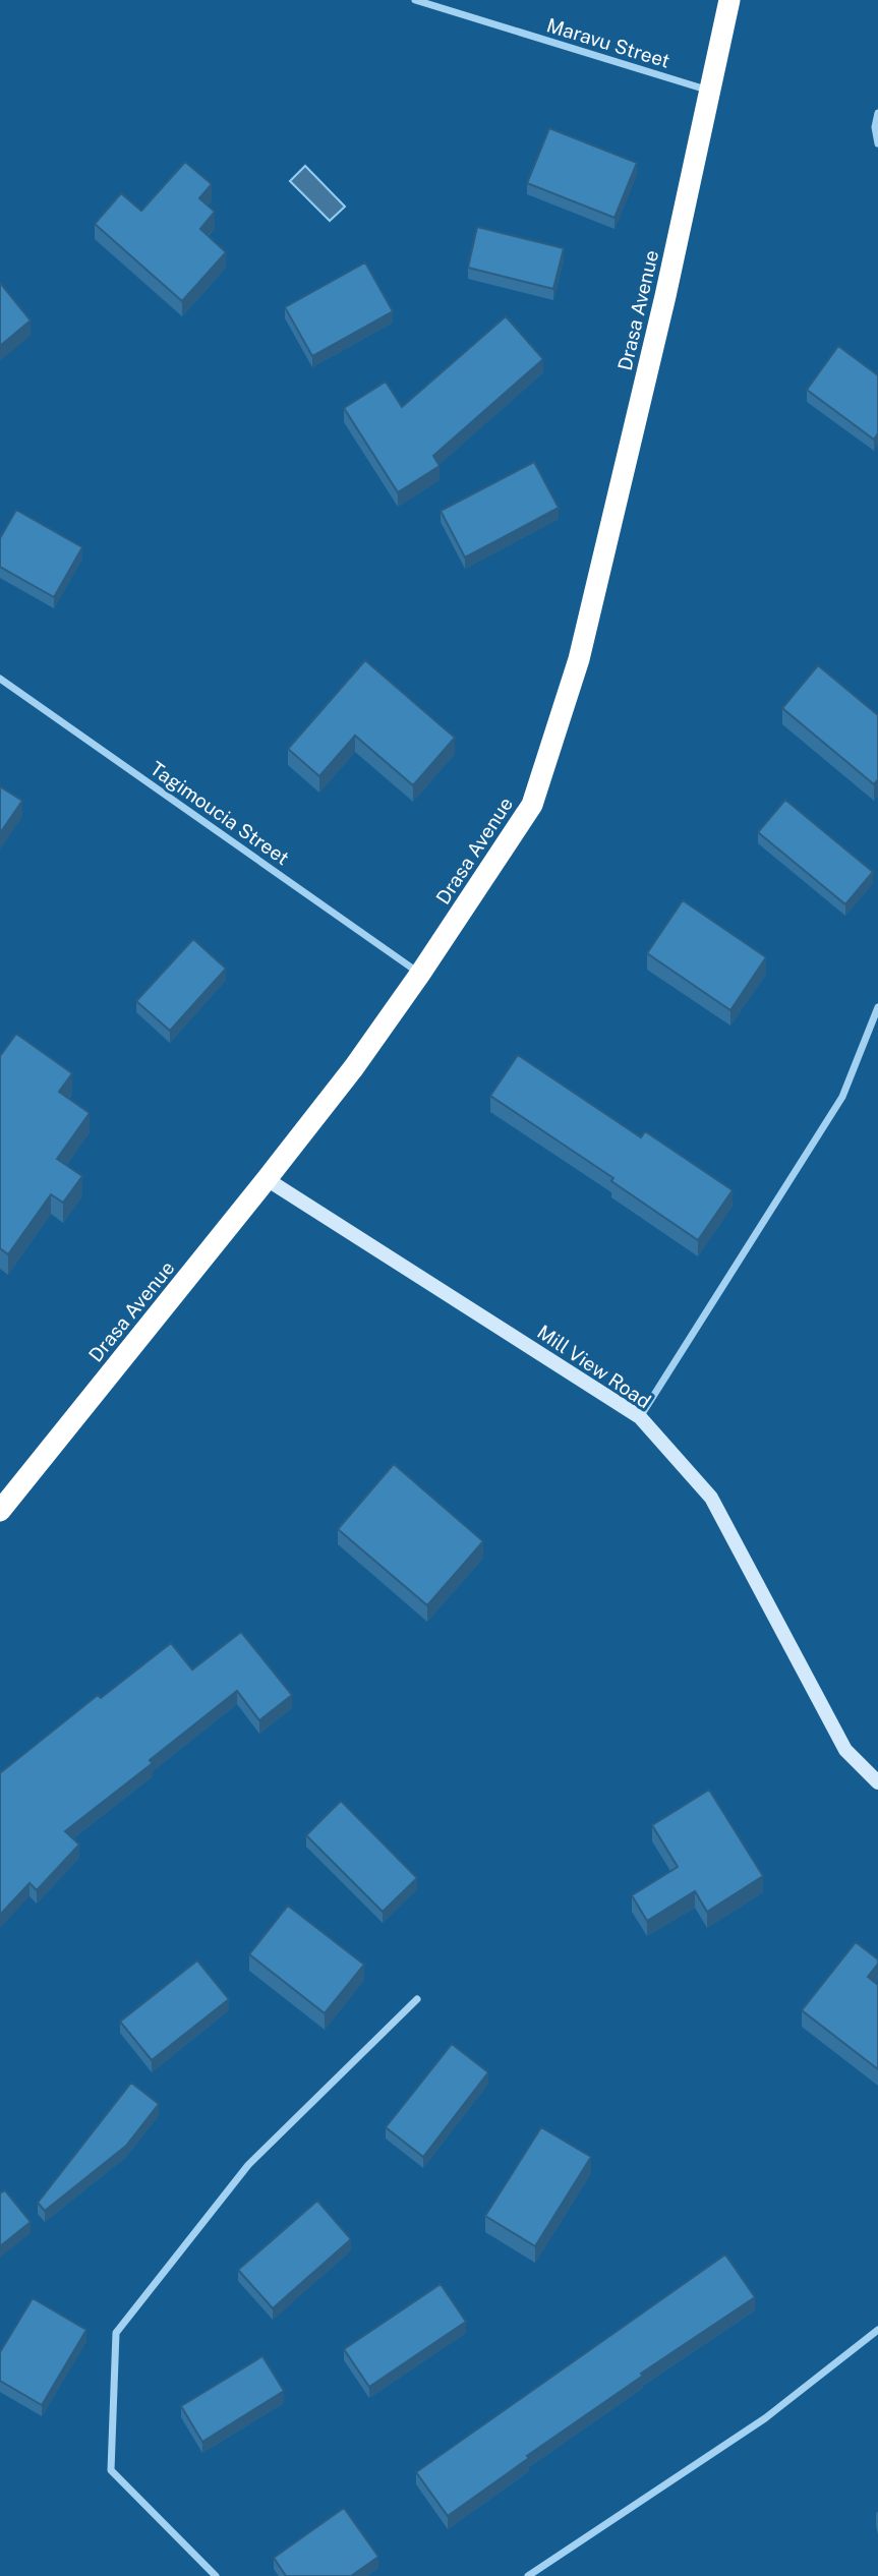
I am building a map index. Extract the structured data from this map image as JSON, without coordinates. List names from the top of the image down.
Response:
{
  "streets": {
    "highway": ["Drasa Avenue"],
    "street": ["Maravu Street", "Tagimoucia Street", "Mill View Road"]
  },
  "crossings": [
    ["Maravu Street", "Drasa Avenue"],
    ["Drasa Avenue", "Tagimoucia Street"],
    ["Drasa Avenue", "Mill View Road"]
  ]
}
